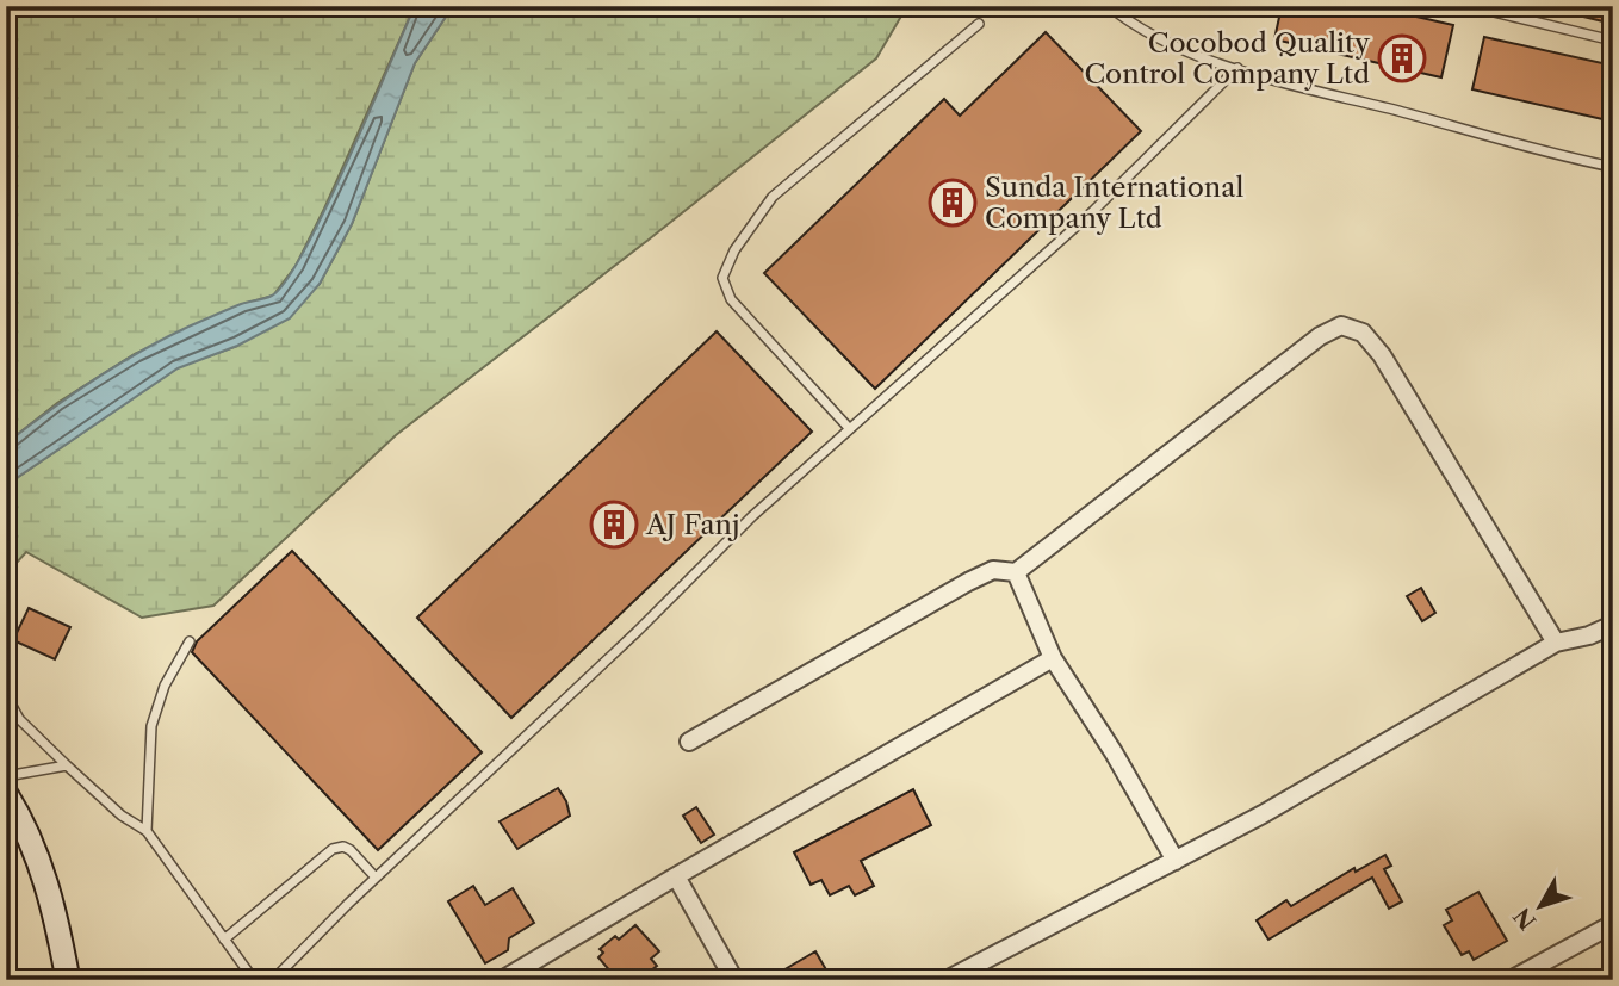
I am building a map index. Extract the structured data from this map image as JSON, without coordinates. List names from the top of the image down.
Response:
{
  "places": {
    "building": ["Cocobod Quality Control Company Ltd", "Sunda International Company Ltd", "AJ Fanj"]
  },
  "north": "bottom left"
}
